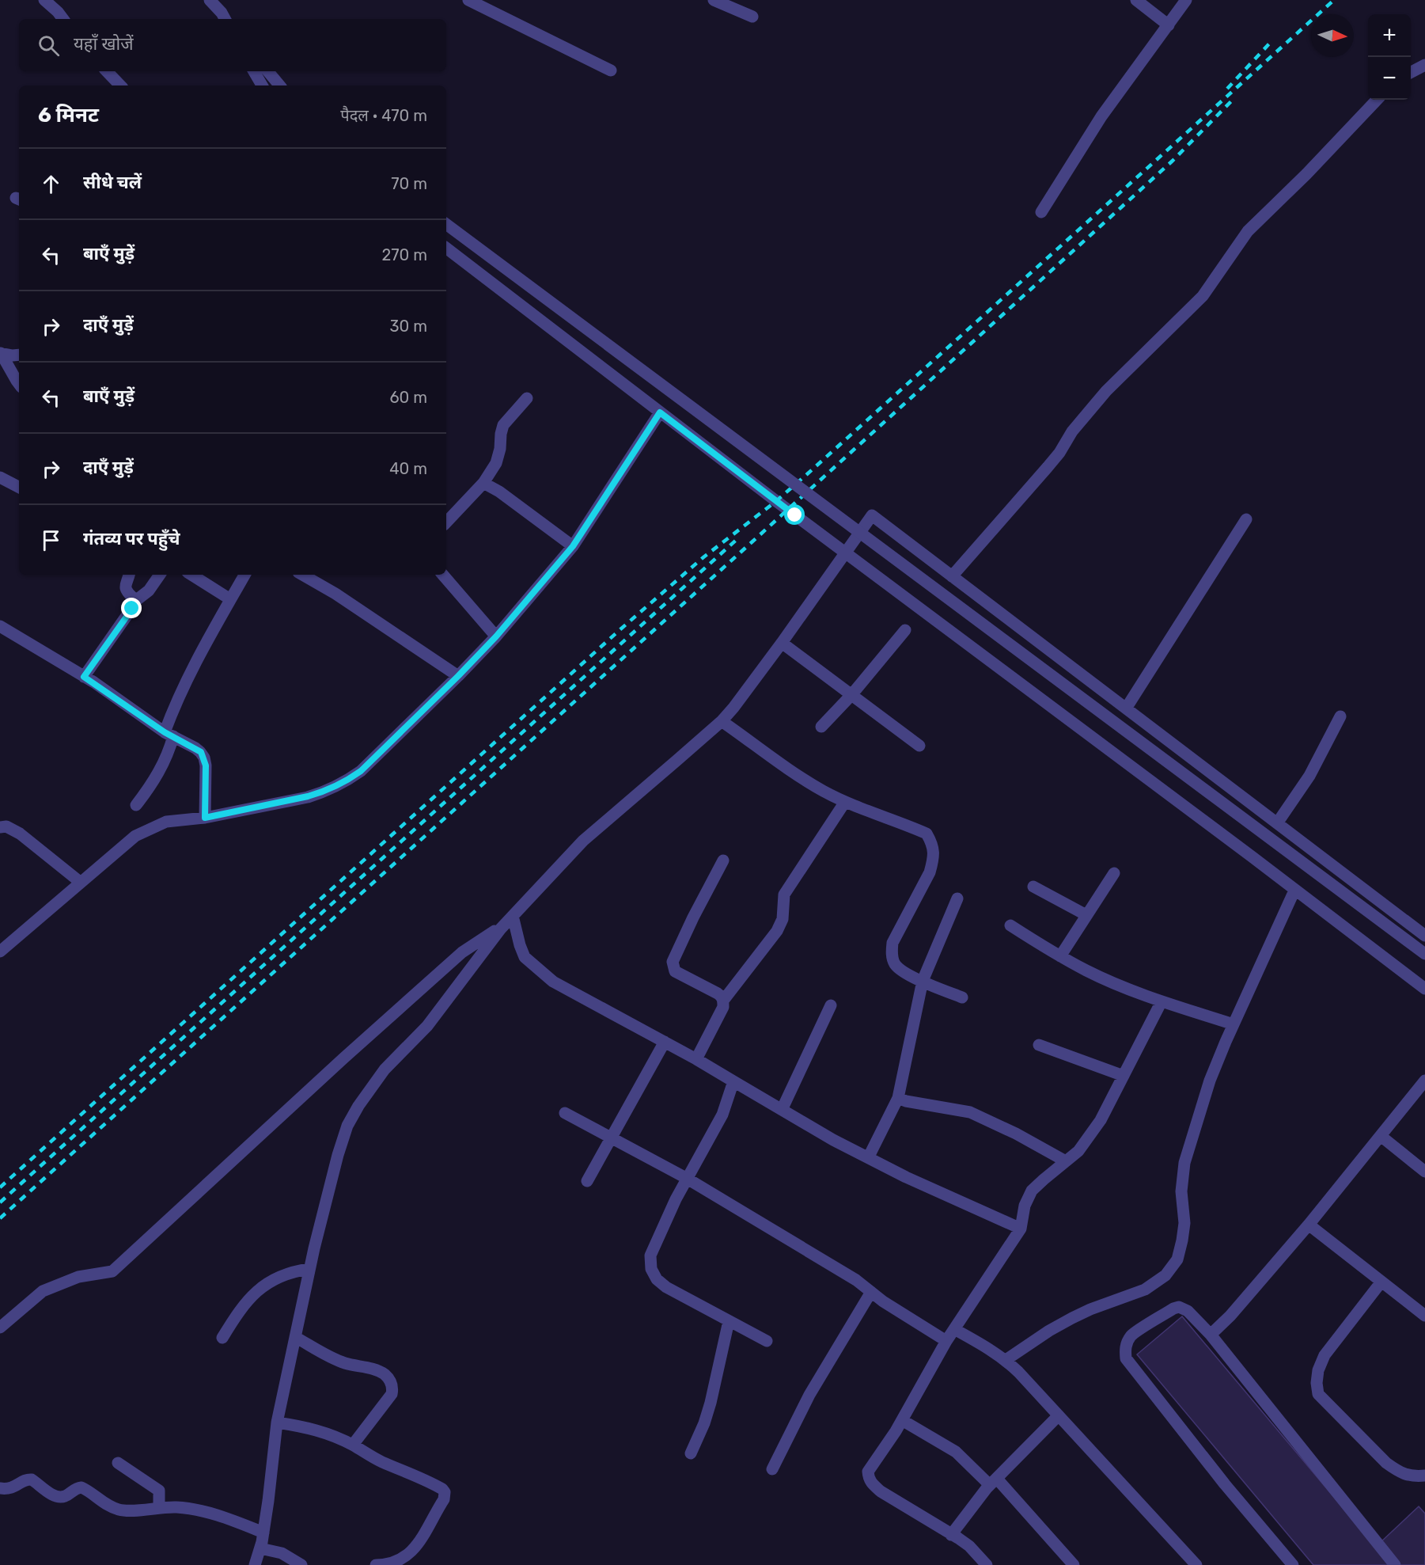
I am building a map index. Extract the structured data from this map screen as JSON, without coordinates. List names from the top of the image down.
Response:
{
  "north": "right",
  "page": {
    "map_buttons": ["+", "−"],
    "search": "यहाँ खोजें",
    "heading": ["6 मिनट", "पैदल · 470 m"],
    "list": [
      ["सीधे चलें", "70 m"],
      ["बाएँ मुड़ें", "270 m"],
      ["दाएँ मुड़ें", "30 m"],
      ["बाएँ मुड़ें", "60 m"],
      ["दाएँ मुड़ें", "40 m"],
      "गंतव्य पर पहुँचे"
    ]
  }
}
